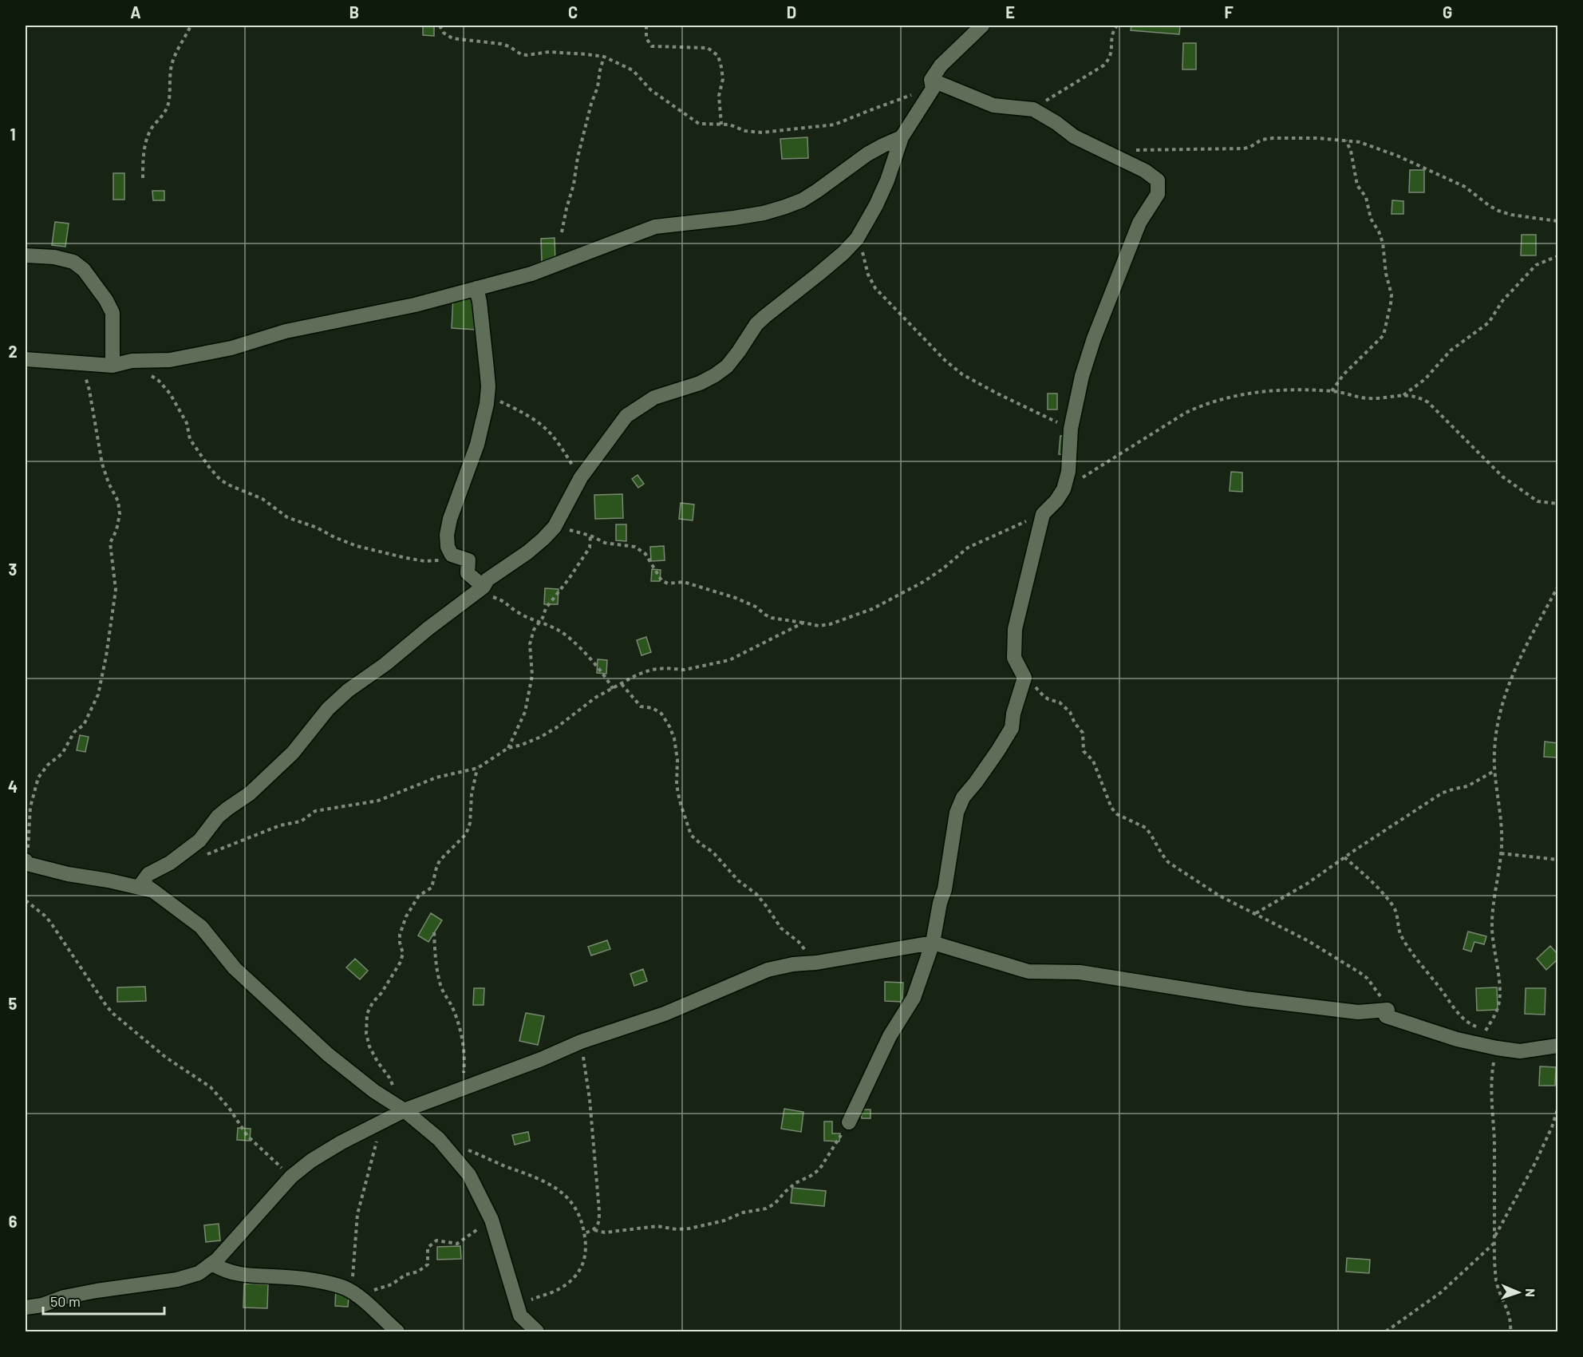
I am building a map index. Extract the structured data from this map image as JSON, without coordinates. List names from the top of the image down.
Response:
{
  "scale_bar": "50 m",
  "north": "right",
  "grid": {
    "columns": [
      "A",
      "B",
      "C",
      "D",
      "E",
      "F",
      "G"
    ],
    "rows": [
      "1",
      "2",
      "3",
      "4",
      "5",
      "6"
    ]
  }
}
